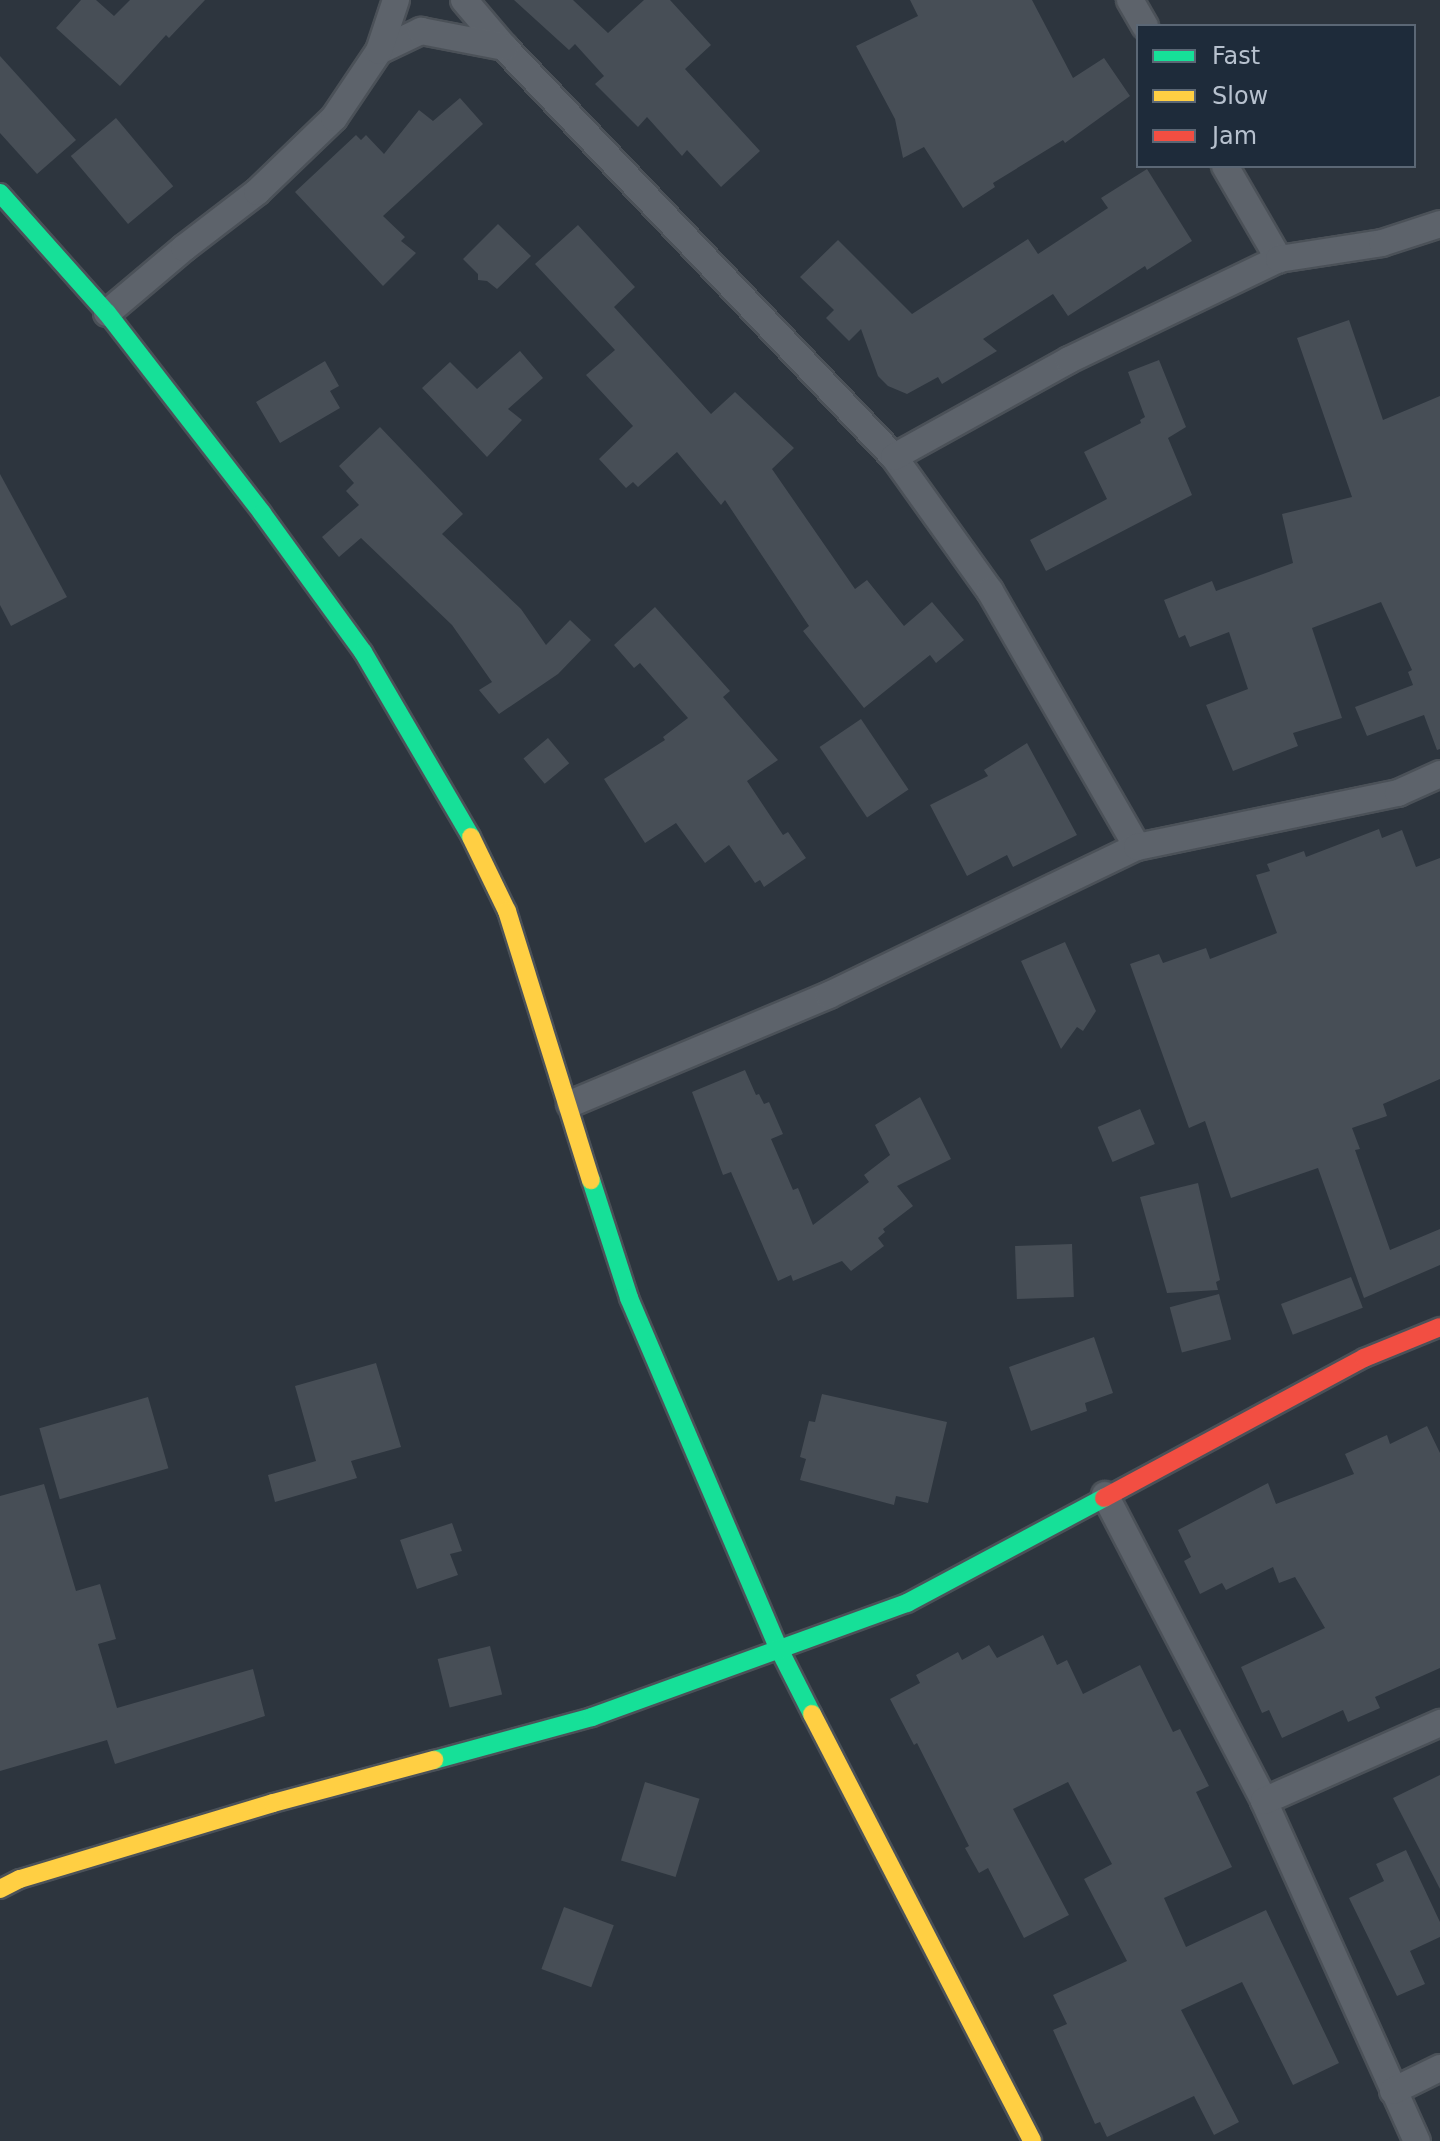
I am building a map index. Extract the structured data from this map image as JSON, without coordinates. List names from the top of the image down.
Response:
{
  "legend": ["Fast", "Slow", "Jam"]
}
